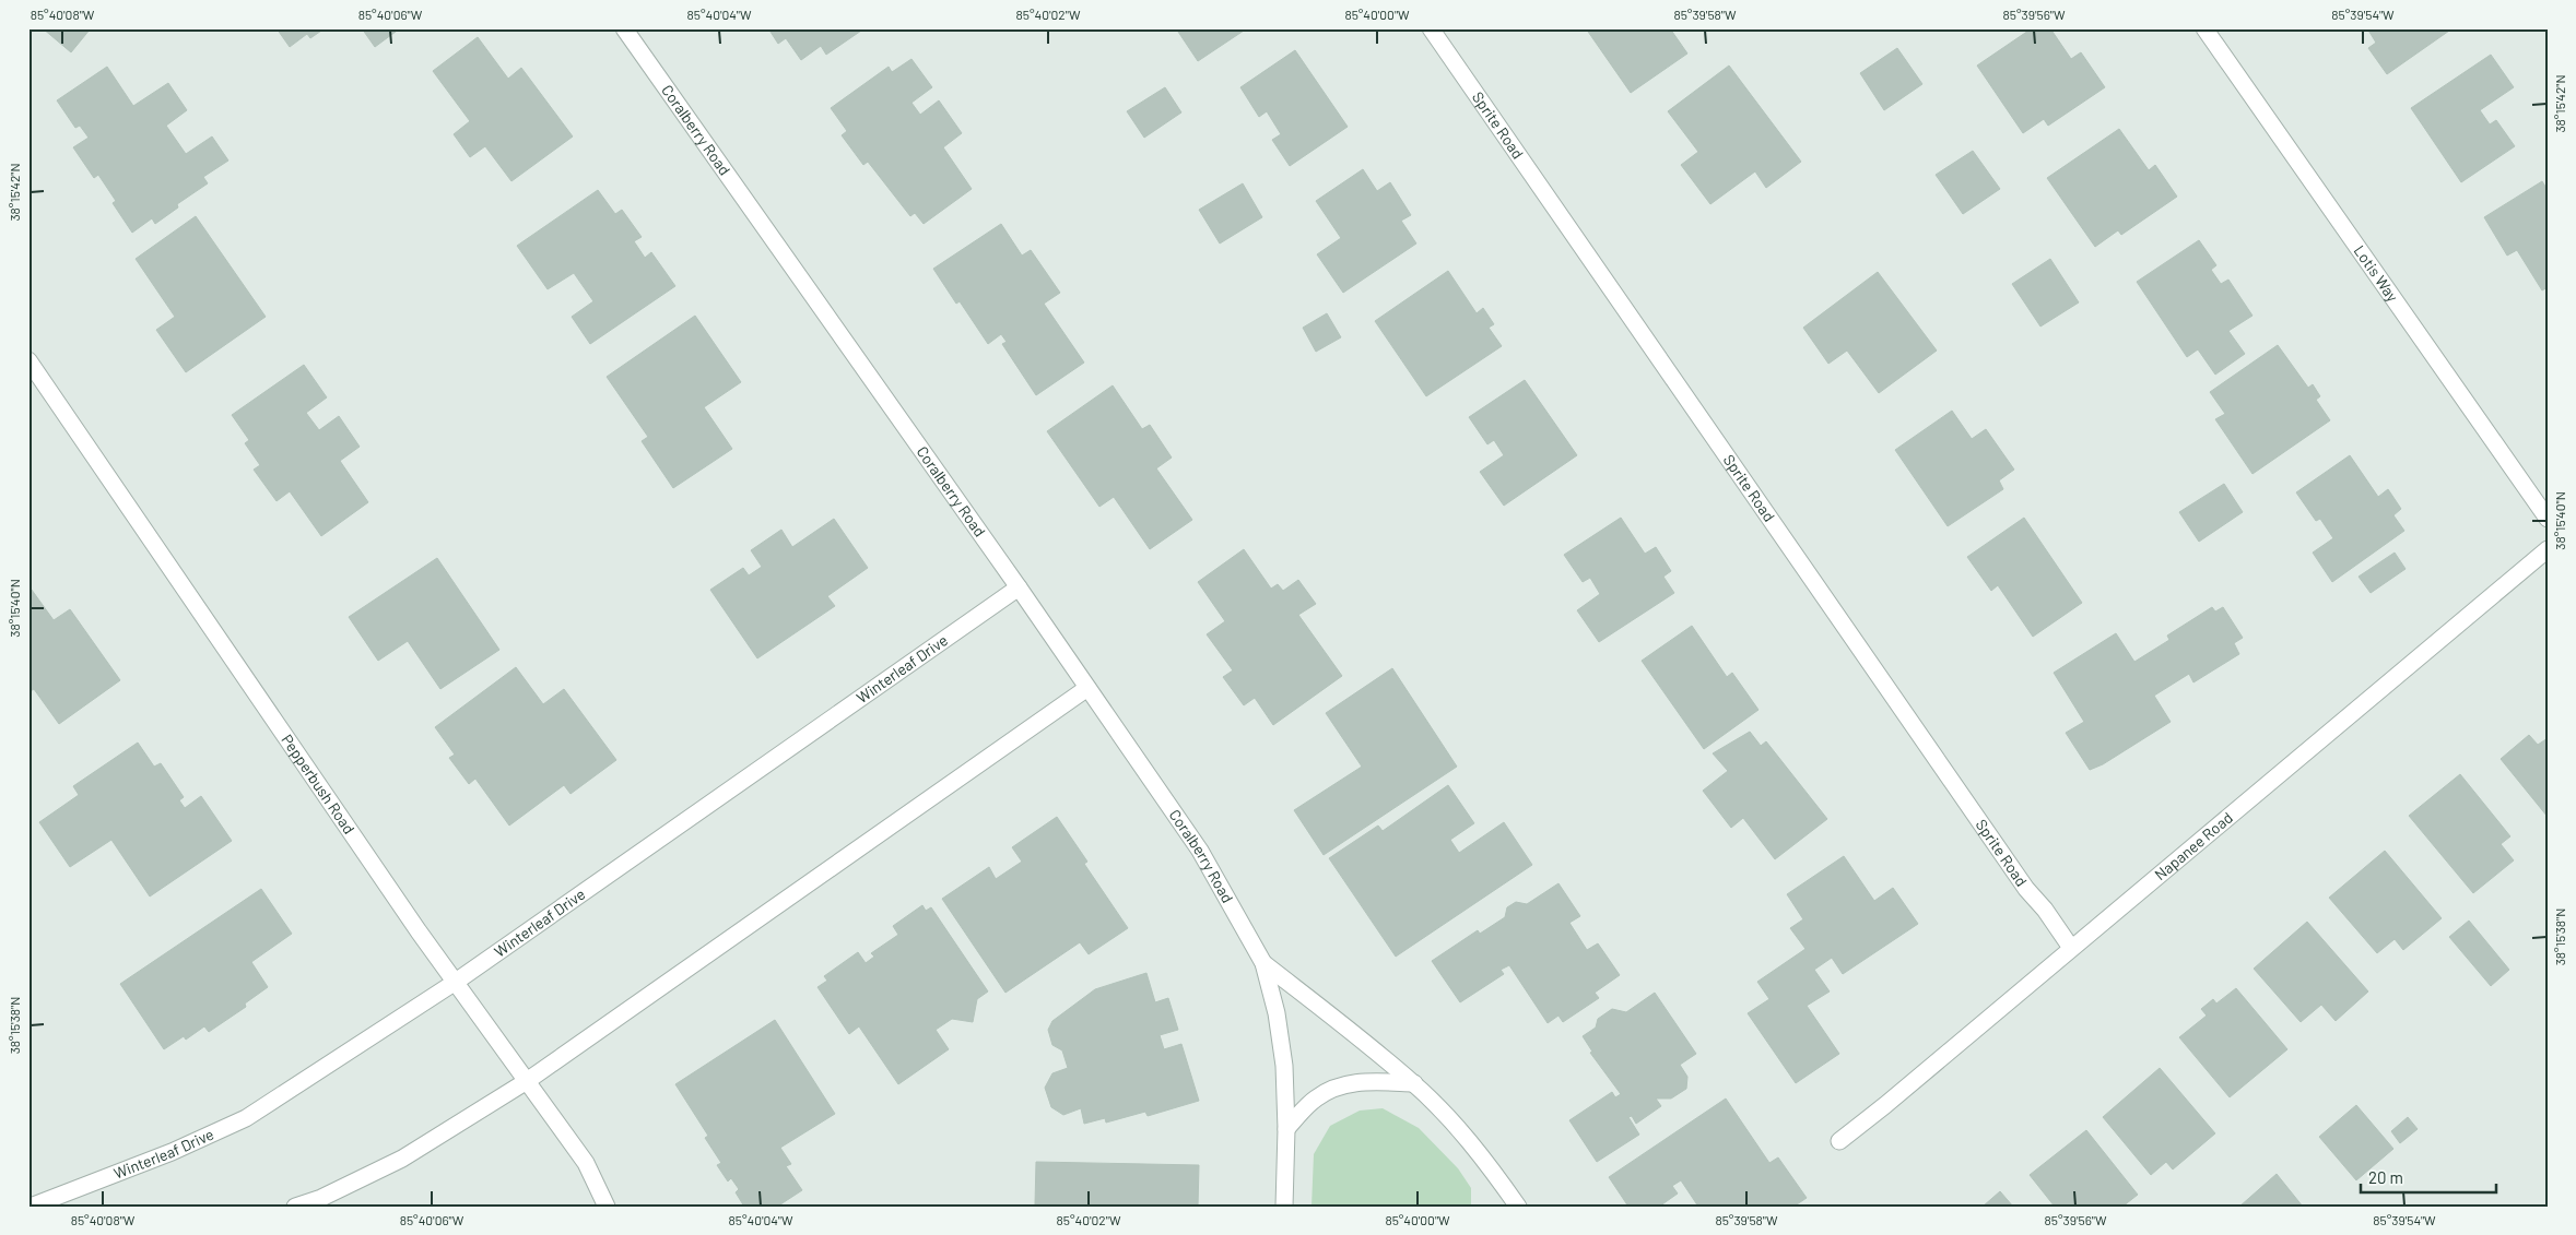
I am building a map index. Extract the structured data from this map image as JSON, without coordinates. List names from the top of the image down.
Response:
{
  "streets": {
    "street": [
      "Sprite Road",
      "Coralberry Road",
      "Lotis Way",
      "Winterleaf Drive",
      "Pepperbush Road",
      "Napanee Road"
    ]
  },
  "crossings": [
    ["Sprite Road", "Napanee Road"],
    ["Coralberry Road", "Winterleaf Drive"],
    ["Winterleaf Drive", "Pepperbush Road"]
  ],
  "scale_bar": "20 m",
  "coordinates": [
    "85°40'08\"W",
    "85°40'06\"W",
    "85°40'04\"W",
    "85°40'02\"W",
    "85°40'00\"W",
    "85°39'58\"W",
    "85°39'56\"W",
    "85°39'54\"W",
    "38°15'42\"N",
    "38°15'40\"N",
    "38°15'38\"N"
  ]
}
